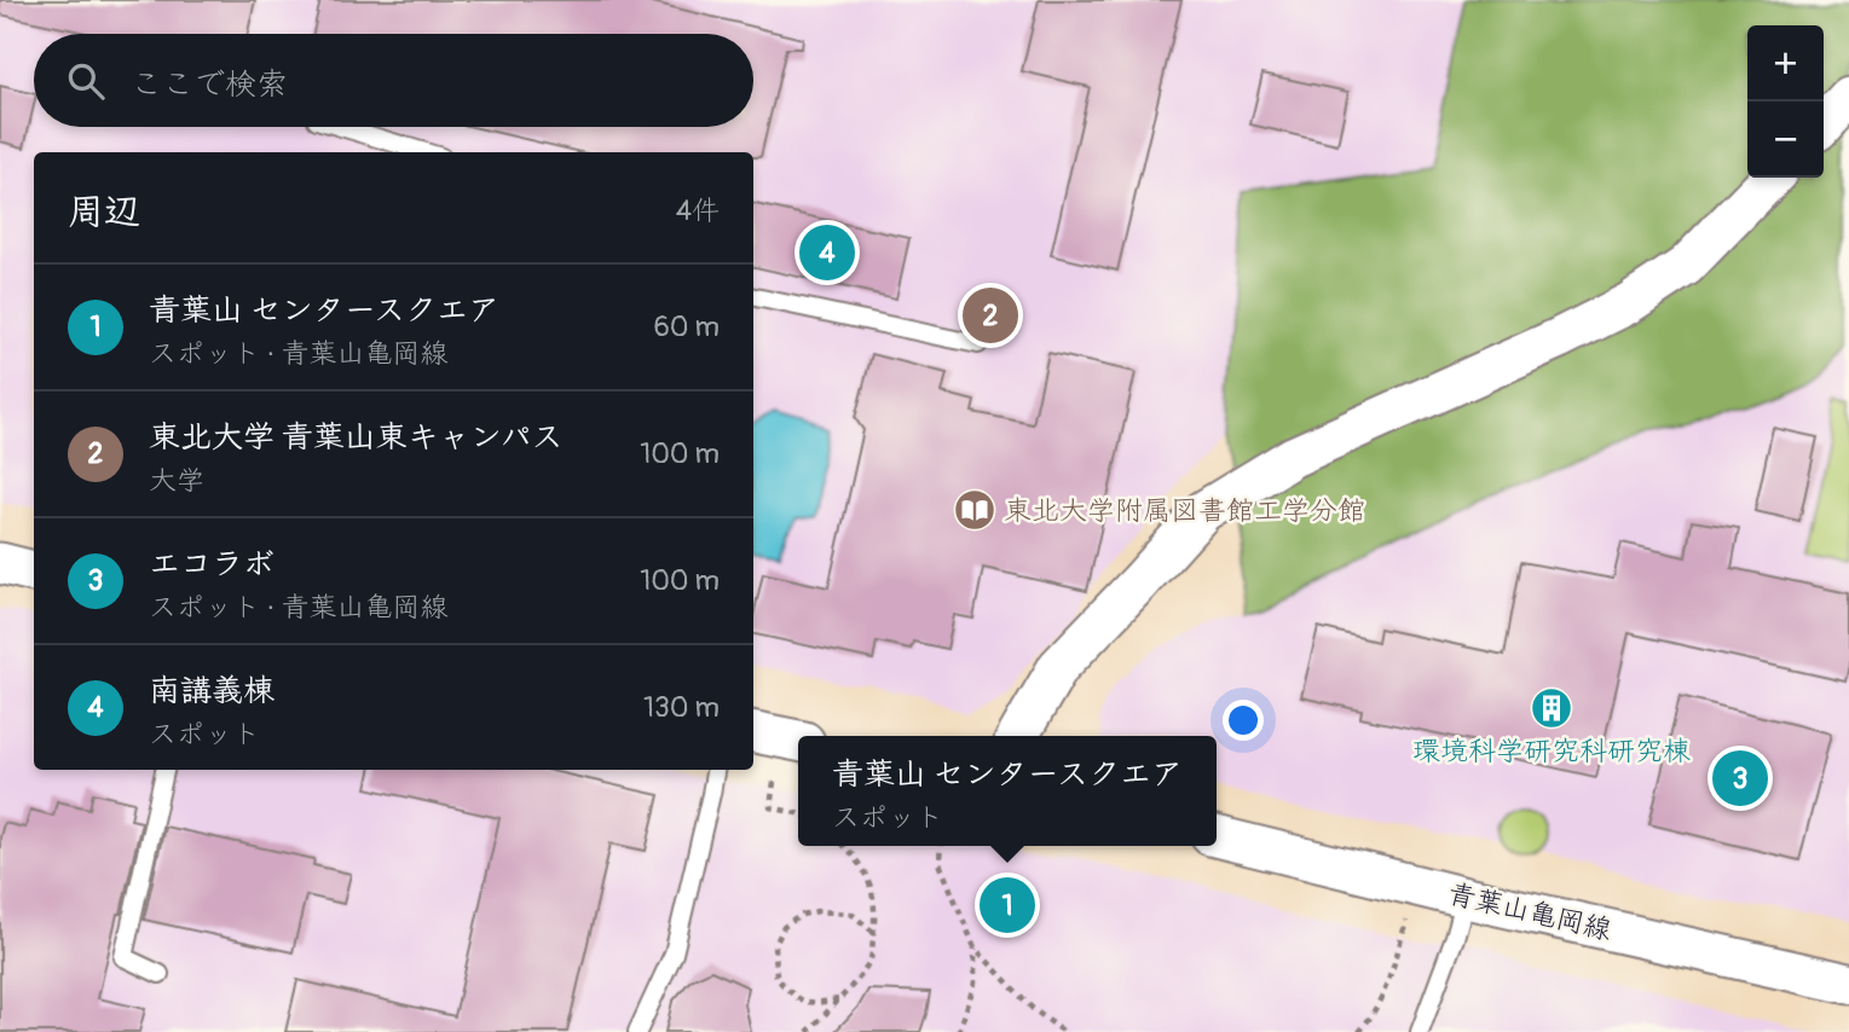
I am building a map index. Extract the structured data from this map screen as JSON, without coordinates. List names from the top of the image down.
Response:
{
  "streets": {
    "street": ["青葉山亀岡線"]
  },
  "places": {
    "library": ["東北大学附属図書館工学分館"],
    "building": ["環境科学研究科研究棟"]
  },
  "page": {
    "map_buttons": ["+", "−"],
    "search": "ここで検索",
    "heading": ["周辺", "4件"],
    "pins": [
      "4",
      "2",
      "3",
      "1"
    ],
    "list": [
      {
        "mark": "1",
        "name": "青葉山 センタースクエア",
        "note": "スポット · 青葉山亀岡線",
        "value": "60 m"
      },
      {
        "mark": "2",
        "name": "東北大学 青葉山東キャンパス",
        "note": "大学",
        "value": "100 m"
      },
      {
        "mark": "3",
        "name": "エコラボ",
        "note": "スポット · 青葉山亀岡線",
        "value": "100 m"
      },
      {
        "mark": "4",
        "name": "南講義棟",
        "note": "スポット",
        "value": "130 m"
      }
    ],
    "popup": ["青葉山 センタースクエア", "スポット"]
  }
}
